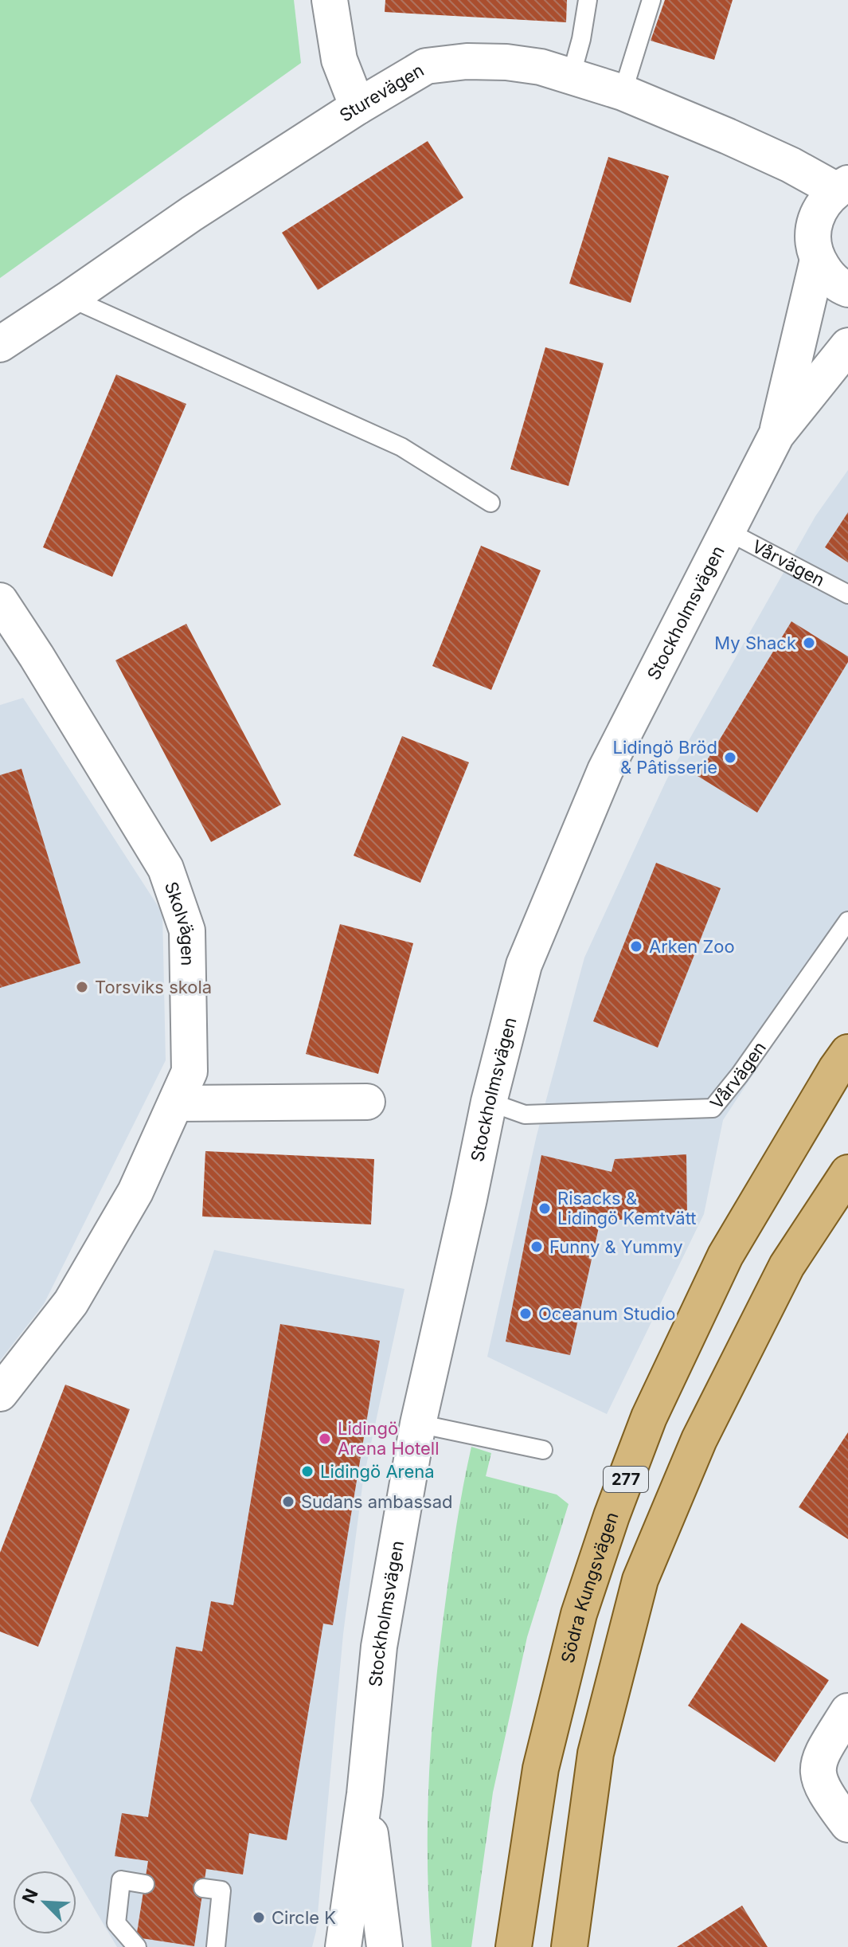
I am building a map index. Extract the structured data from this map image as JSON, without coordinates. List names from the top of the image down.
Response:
{
  "streets": {
    "main road": ["277", "Södra Kungsvägen"],
    "street": ["Sturevägen", "Stockholmsvägen", "Skolvägen"],
    "lane": ["Vårvägen"]
  },
  "crossings": [
    ["Sturevägen", "Stockholmsvägen"],
    ["Vårvägen", "Stockholmsvägen"]
  ],
  "places": [
    "My Shack",
    "Lidingö Bröd & Pâtisserie",
    "Arken Zoo",
    "Torsviks skola",
    "Risacks & Lidingö Kemtvätt",
    "Funny & Yummy",
    "Oceanum Studio",
    "Lidingö Arena Hotell",
    "Lidingö Arena",
    "Sudans ambassad",
    "Circle K"
  ],
  "north": "top left"
}
